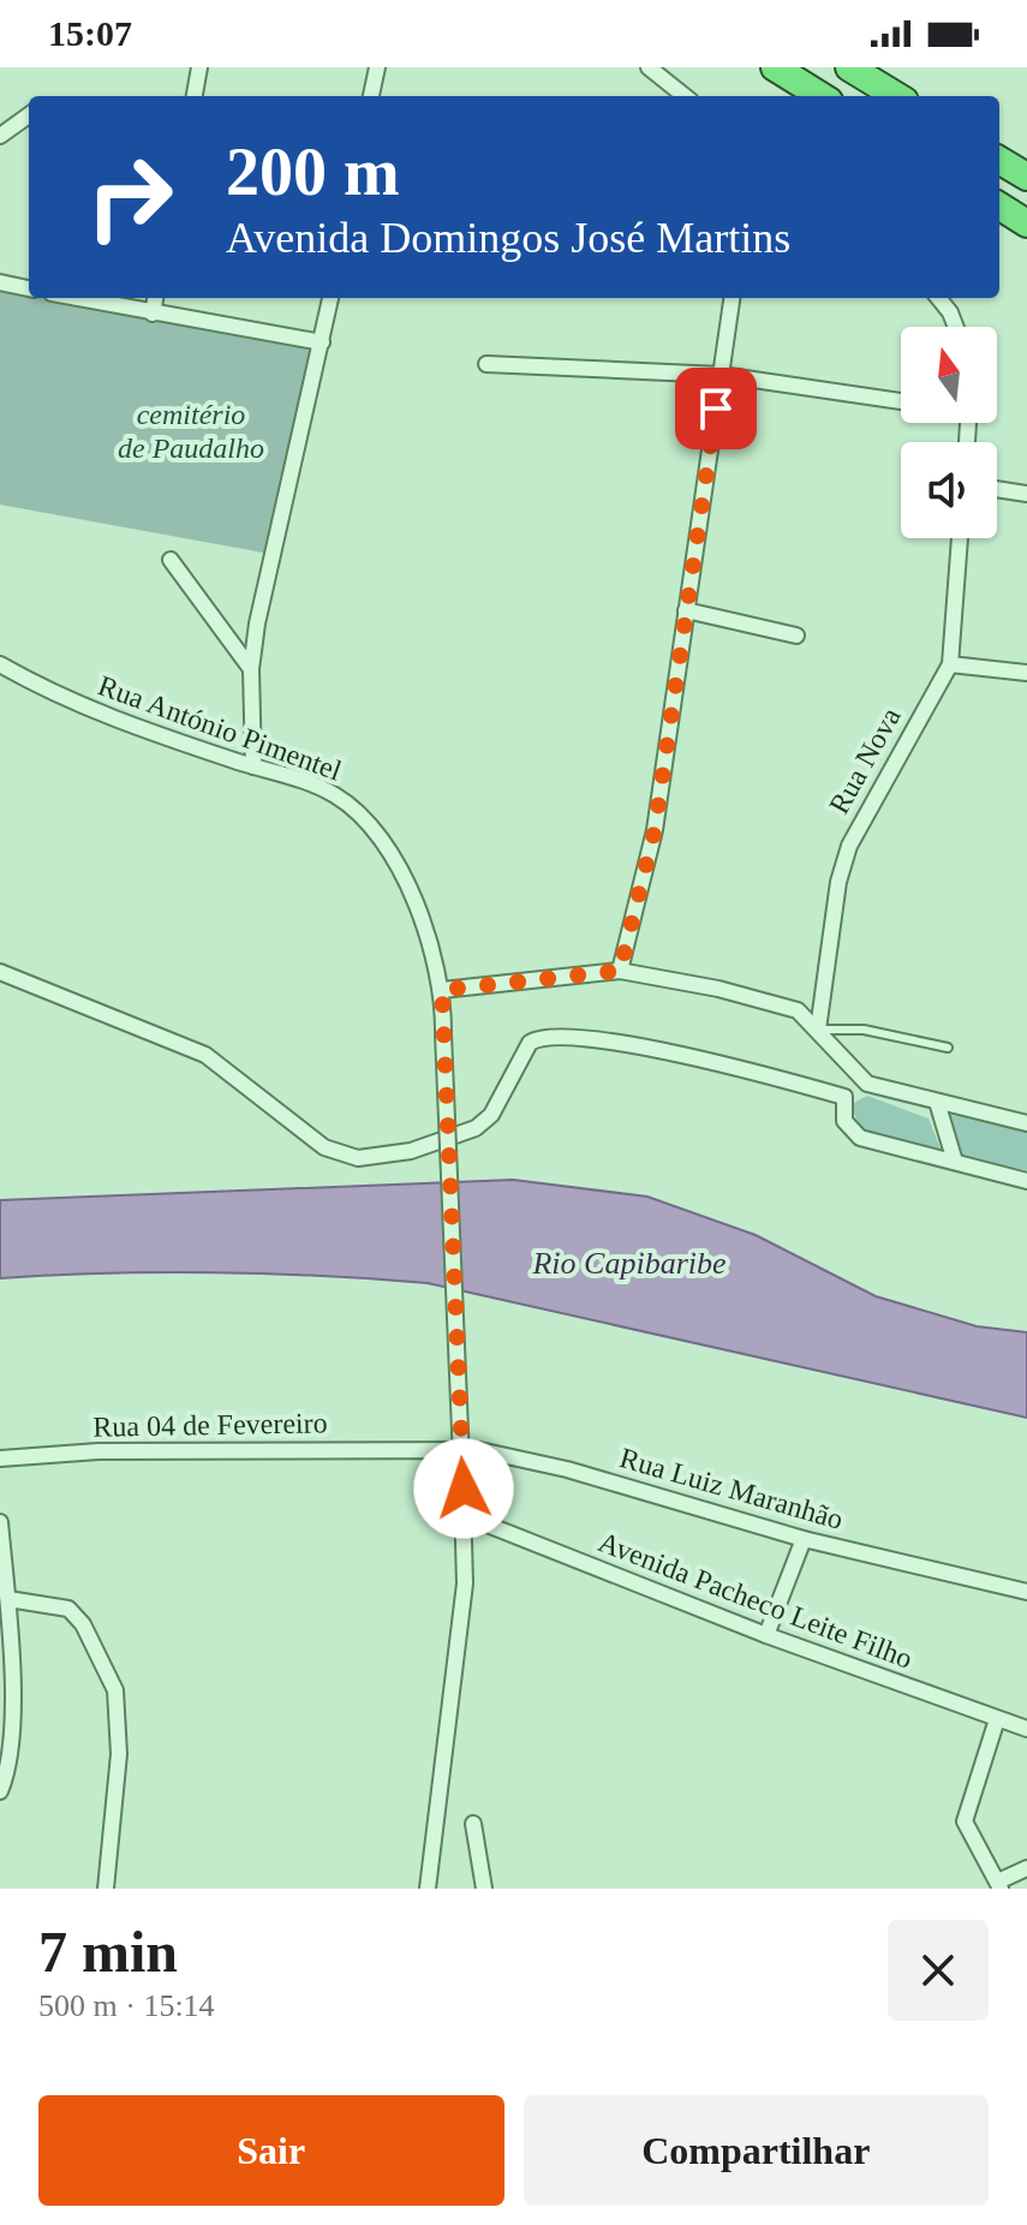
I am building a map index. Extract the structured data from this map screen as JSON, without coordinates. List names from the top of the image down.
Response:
{
  "streets": {
    "street": [
      "Rua António Pimentel",
      "Rua Nova",
      "Rua 04 de Fevereiro",
      "Rua Luiz Maranhão",
      "Avenida Pacheco Leite Filho"
    ]
  },
  "crossings": [
    ["Rua António Pimentel", "Avenida Pacheco Leite Filho"],
    ["Rua 04 de Fevereiro", "Rua Luiz Maranhão"]
  ],
  "water": ["Rio Capibaribe"],
  "parks": ["cemitério de Paudalho"],
  "north": "top",
  "page": {
    "status": "15:07",
    "turn": ["200 m", "Avenida Domingos José Martins"],
    "heading": ["7 min", "500 m · 15:14"],
    "buttons": ["Sair", "Compartilhar"]
  }
}
